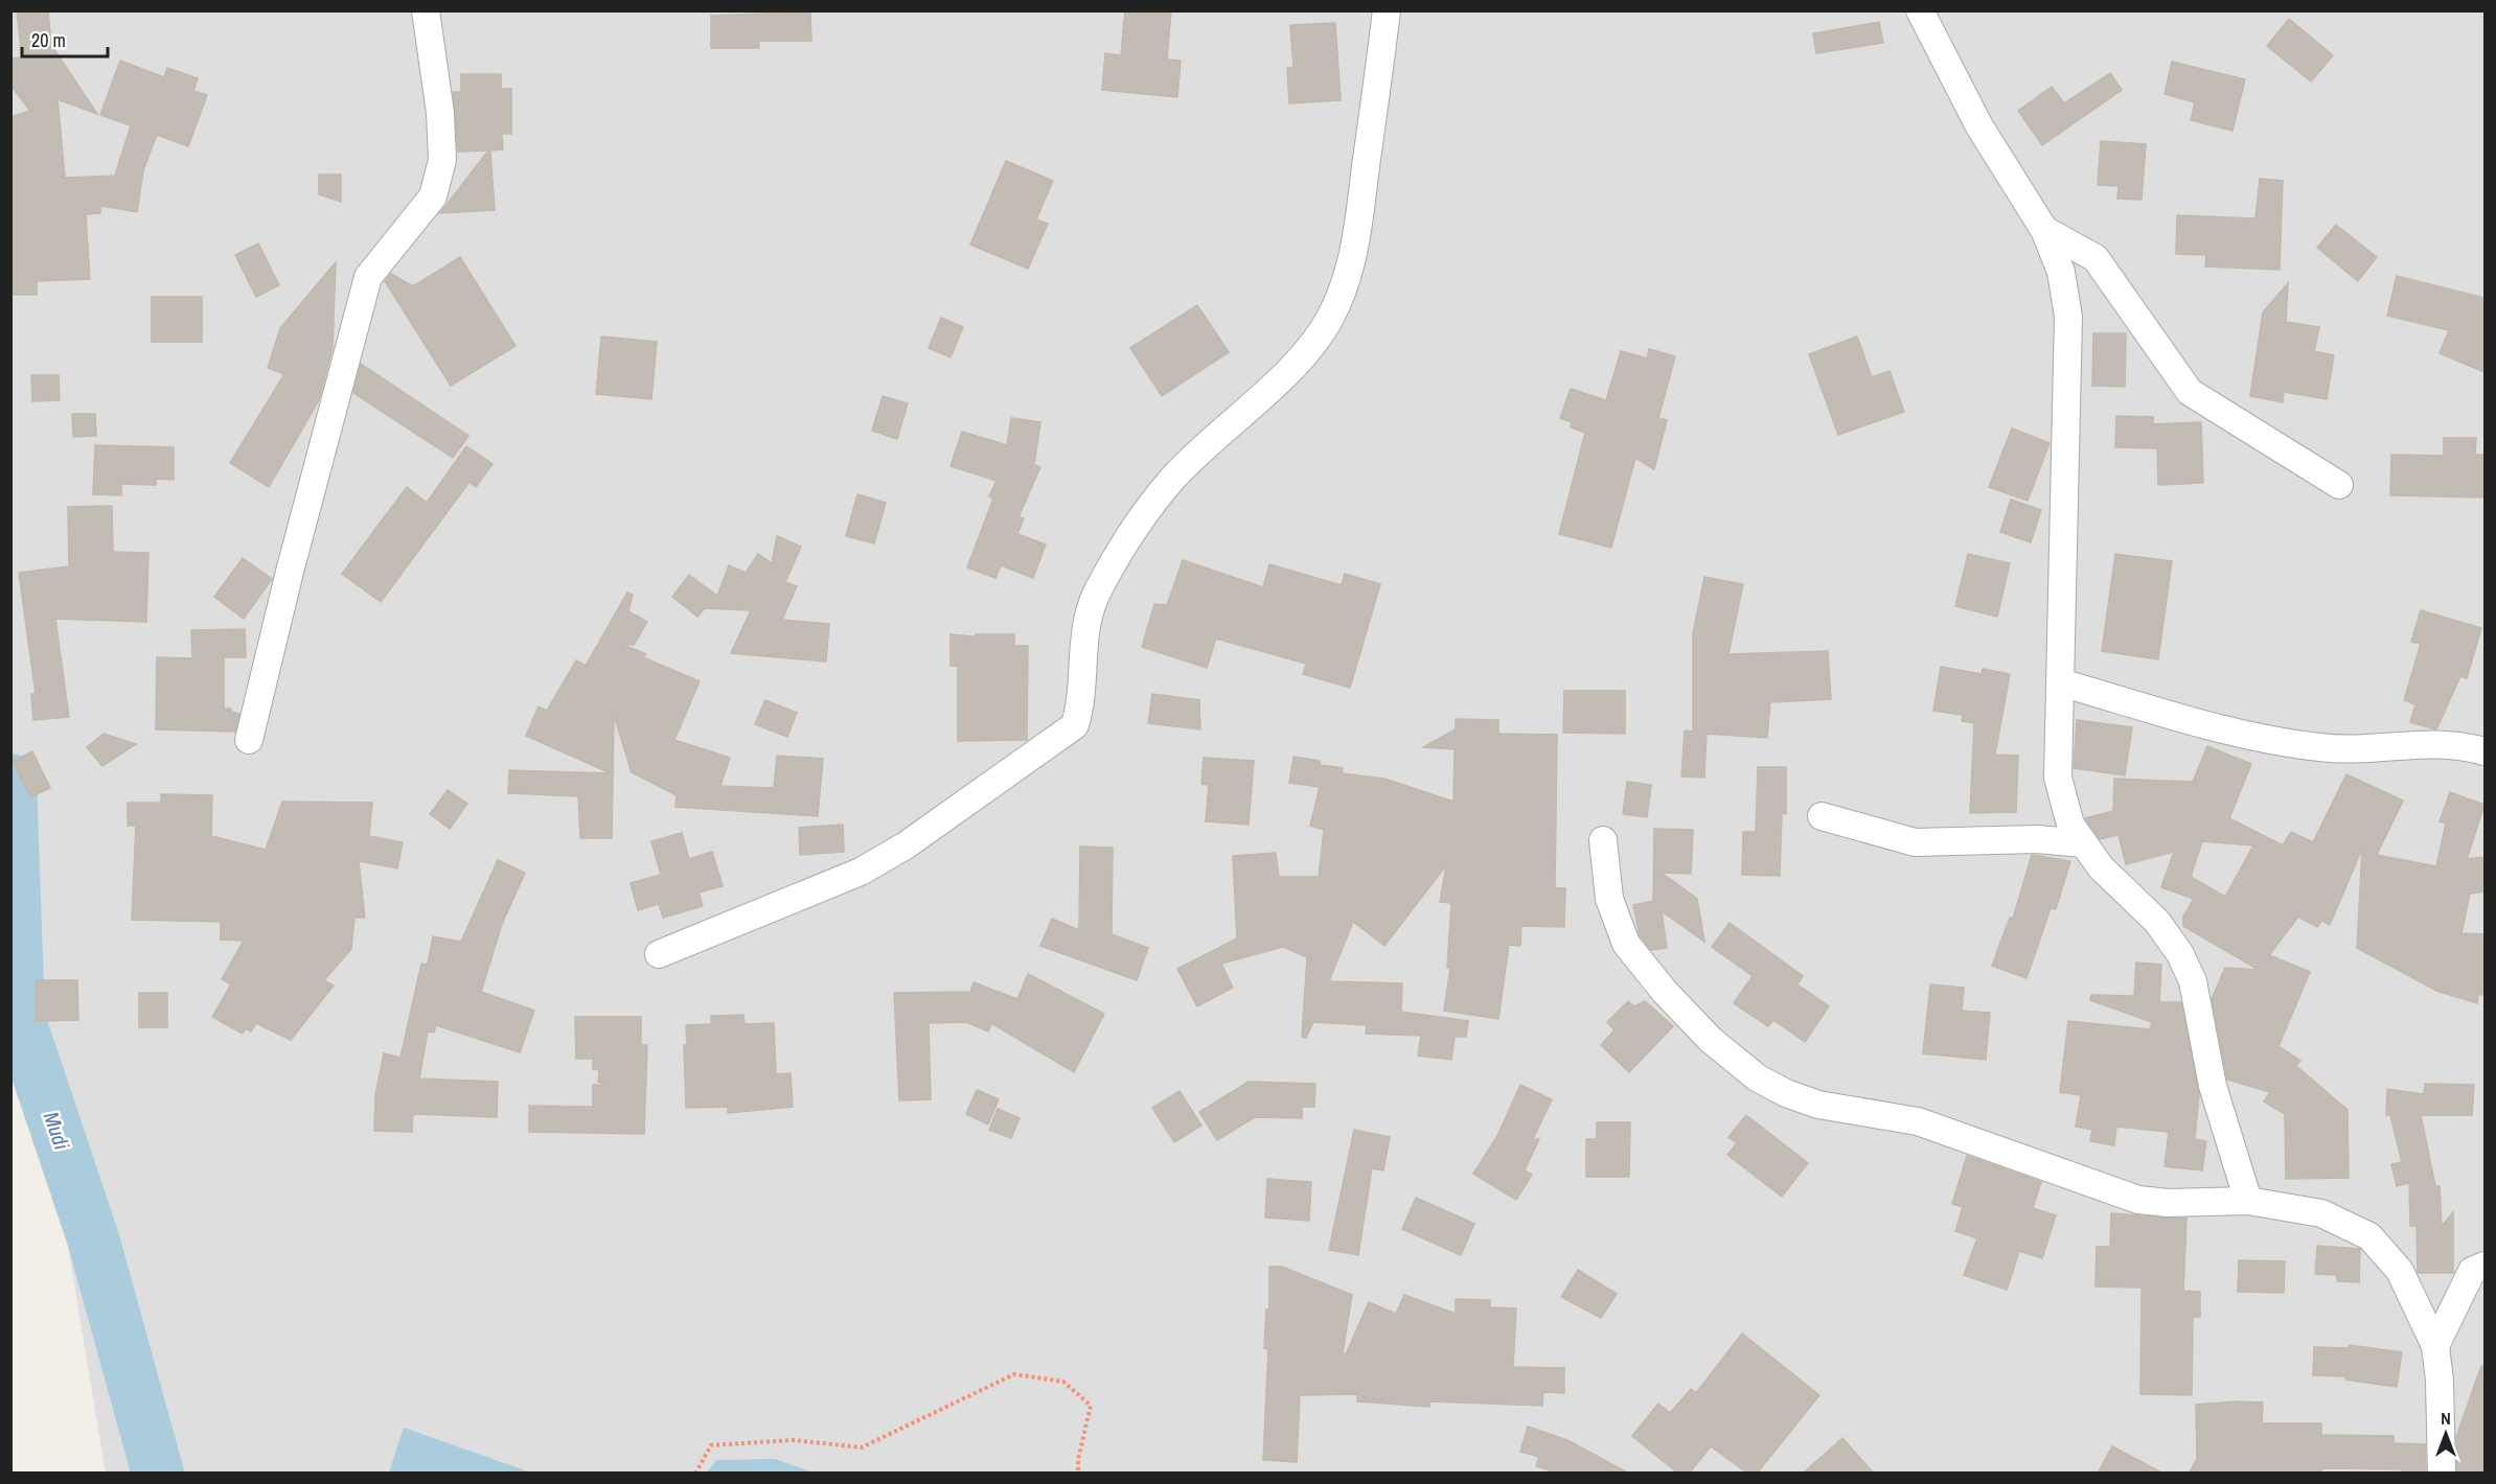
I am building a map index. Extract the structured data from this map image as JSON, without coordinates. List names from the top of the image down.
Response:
{
  "water": ["Mudi"],
  "scale_bar": "20 m",
  "north": "top"
}
